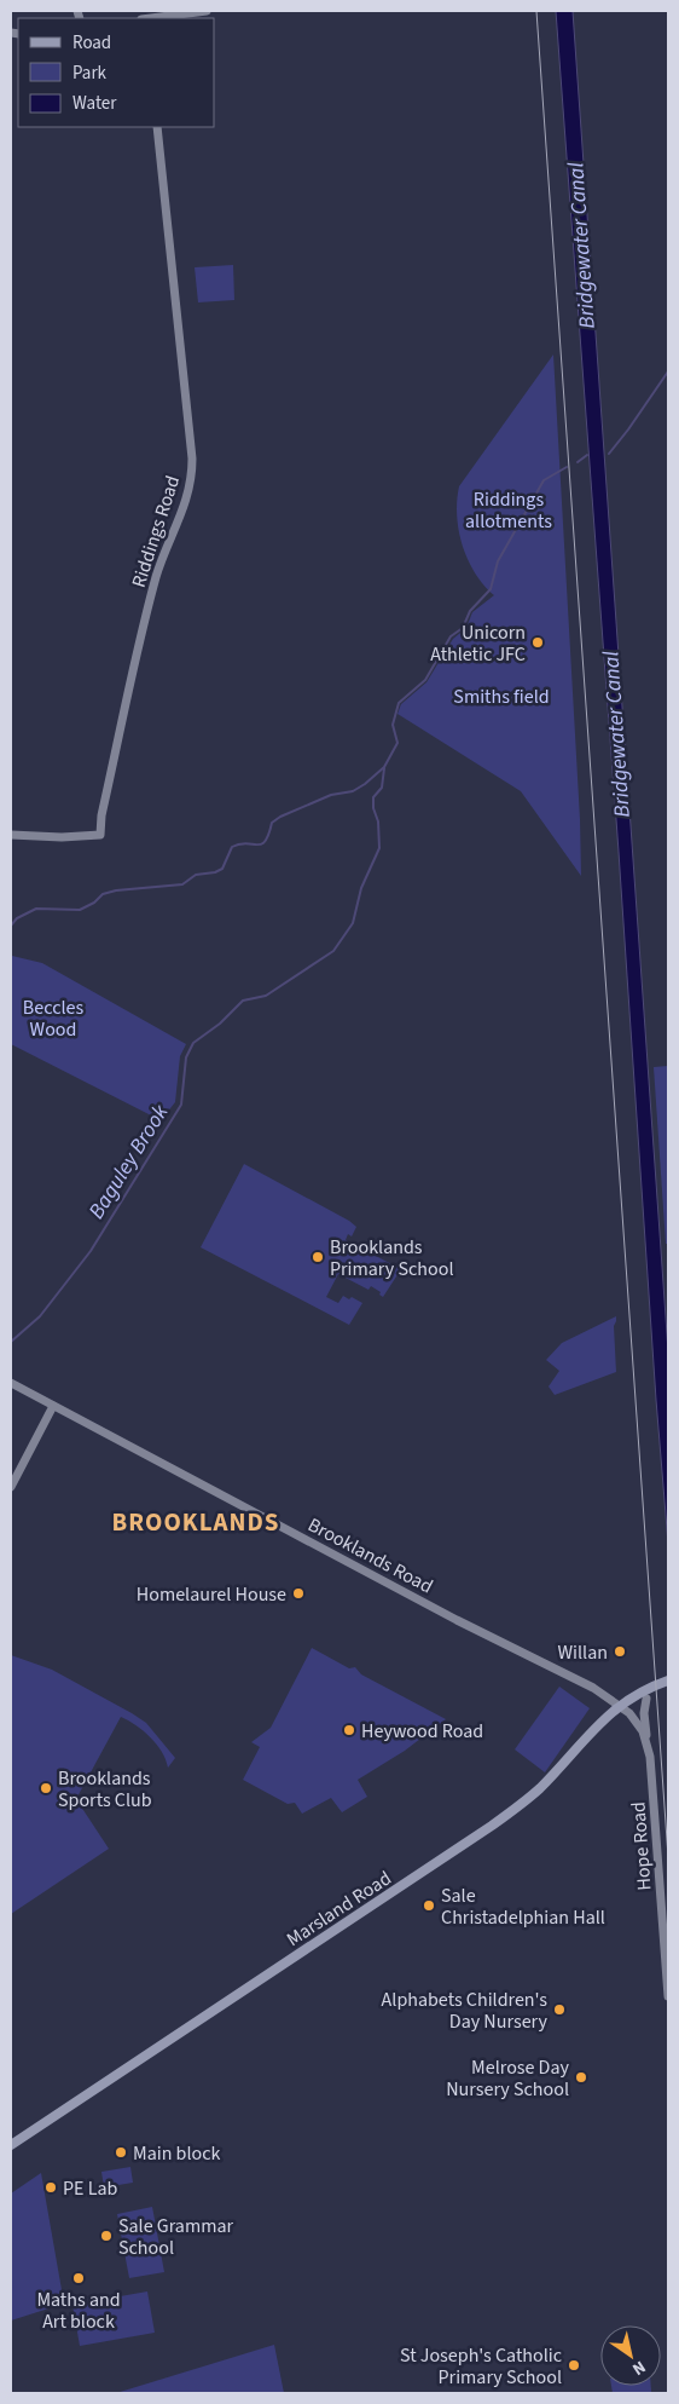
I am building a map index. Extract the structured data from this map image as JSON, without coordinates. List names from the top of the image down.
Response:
{
  "streets": {
    "main road": ["Marsland Road"],
    "street": ["Riddings Road", "Brooklands Road", "Hope Road"]
  },
  "crossings": [
    ["Brooklands Road", "Hope Road"],
    ["Brooklands Road", "Marsland Road"],
    ["Hope Road", "Marsland Road"]
  ],
  "districts": ["BROOKLANDS"],
  "water": ["Bridgewater Canal", "Baguley Brook"],
  "parks": ["Riddings allotments", "Smiths field", "Beccles Wood"],
  "places": [
    "Unicorn Athletic JFC",
    "Brooklands Primary School",
    "Homelaurel House",
    "Willan",
    "Heywood Road",
    "Brooklands Sports Club",
    "Sale Christadelphian Hall",
    "Alphabets Children's Day Nursery",
    "Melrose Day Nursery School",
    "Main block",
    "PE Lab",
    "Sale Grammar School",
    "Maths and Art block",
    "St Joseph's Catholic Primary School"
  ],
  "legend": ["Road", "Park", "Water"],
  "north": "bottom right"
}
